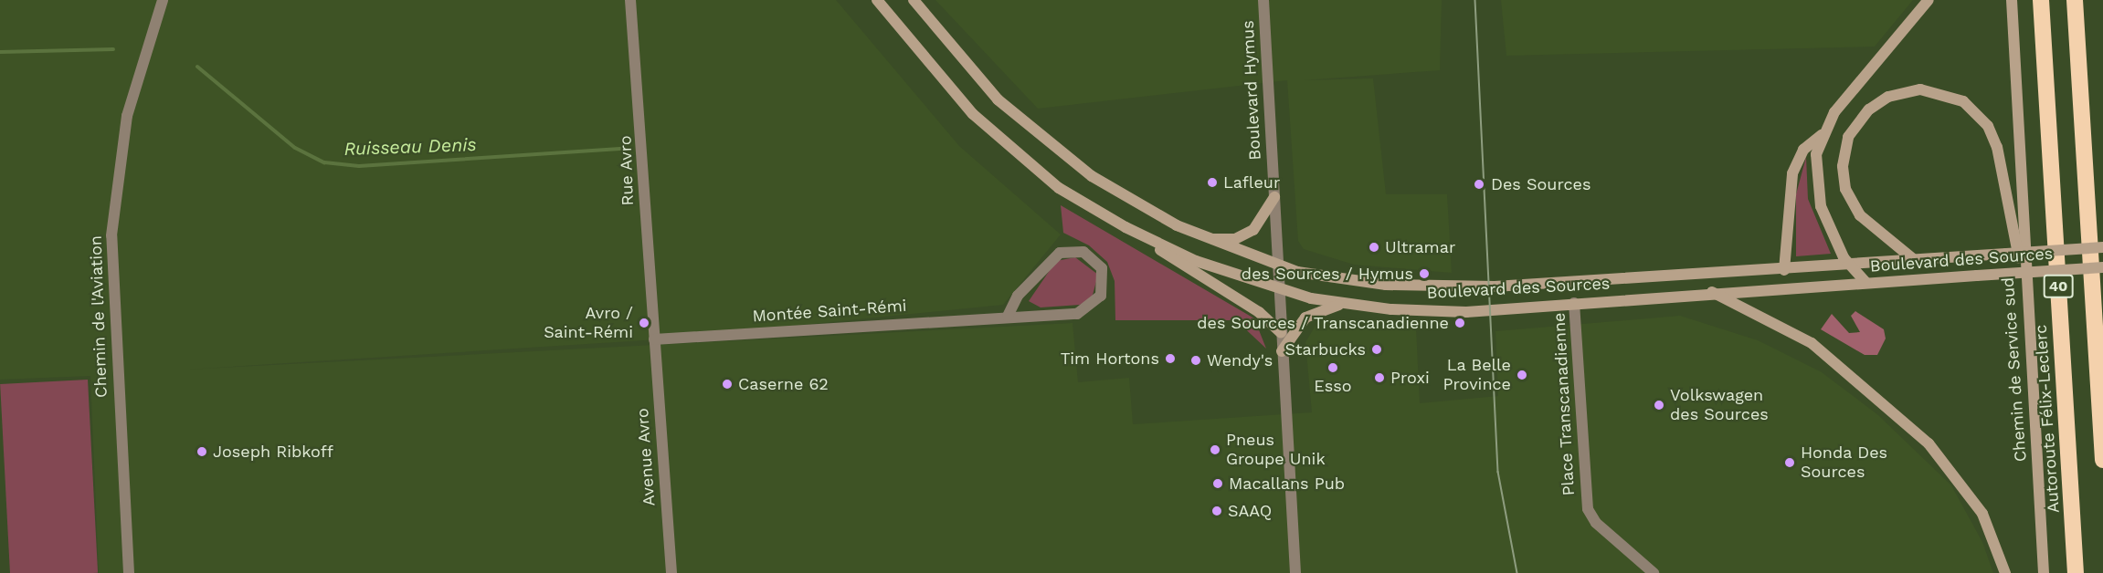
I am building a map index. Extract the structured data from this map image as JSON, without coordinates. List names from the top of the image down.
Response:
{
  "streets": {
    "highway": ["40", "Autoroute Félix-Leclerc"],
    "main road": ["Boulevard des Sources", "Chemin de Service sud"],
    "street": [
      "Boulevard Hymus",
      "Rue Avro",
      "Montée Saint-Rémi",
      "Chemin de l'Aviation",
      "Place Transcanadienne",
      "Avenue Avro"
    ]
  },
  "crossings": [
    ["Boulevard Hymus", "Boulevard des Sources"],
    ["Rue Avro", "Montée Saint-Rémi"],
    ["Rue Avro", "Avenue Avro"],
    ["Boulevard des Sources", "Place Transcanadienne"],
    ["Montée Saint-Rémi", "Avenue Avro"]
  ],
  "water": ["Ruisseau Denis"],
  "places": [
    "Lafleur",
    "Des Sources",
    "Ultramar",
    "des Sources / Hymus",
    "Avro / Saint-Rémi",
    "des Sources / Transcanadienne",
    "Starbucks",
    "Tim Hortons",
    "Wendy's",
    "Esso",
    "La Belle Province",
    "Proxi",
    "Caserne 62",
    "Volkswagen des Sources",
    "Pneus Groupe Unik",
    "Joseph Ribkoff",
    "Honda Des Sources",
    "Macallans Pub",
    "SAAQ"
  ]
}
